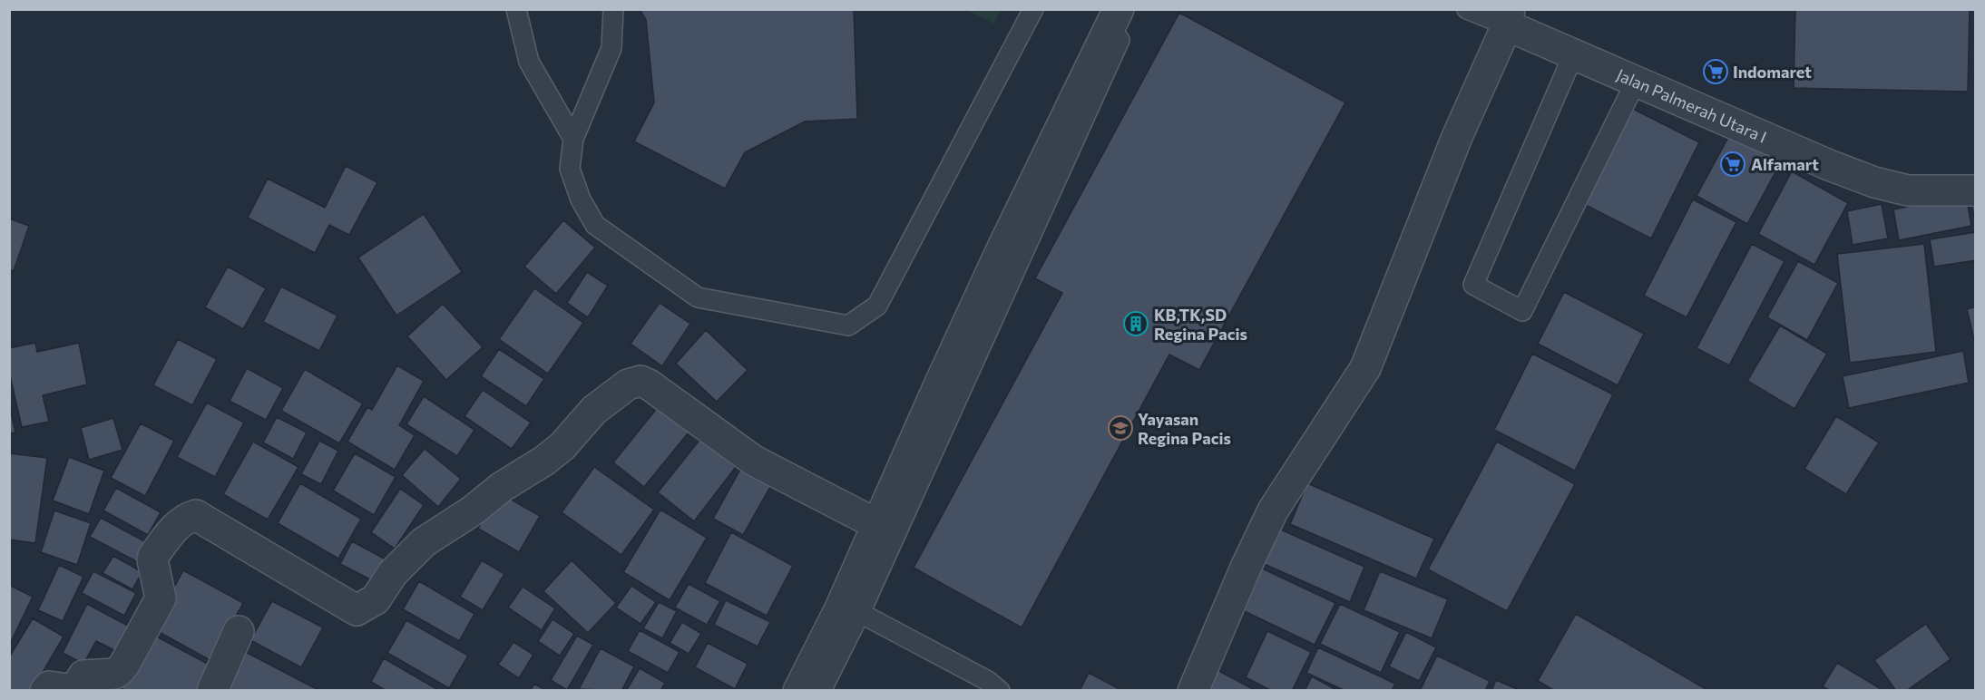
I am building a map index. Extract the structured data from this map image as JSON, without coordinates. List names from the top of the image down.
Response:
{
  "streets": {
    "street": ["Jalan Palmerah Utara I"]
  },
  "places": {
    "supermarket": ["Indomaret", "Alfamart"],
    "building": ["KB,TK,SD Regina Pacis"],
    "school or university": ["Yayasan Regina Pacis"]
  }
}
